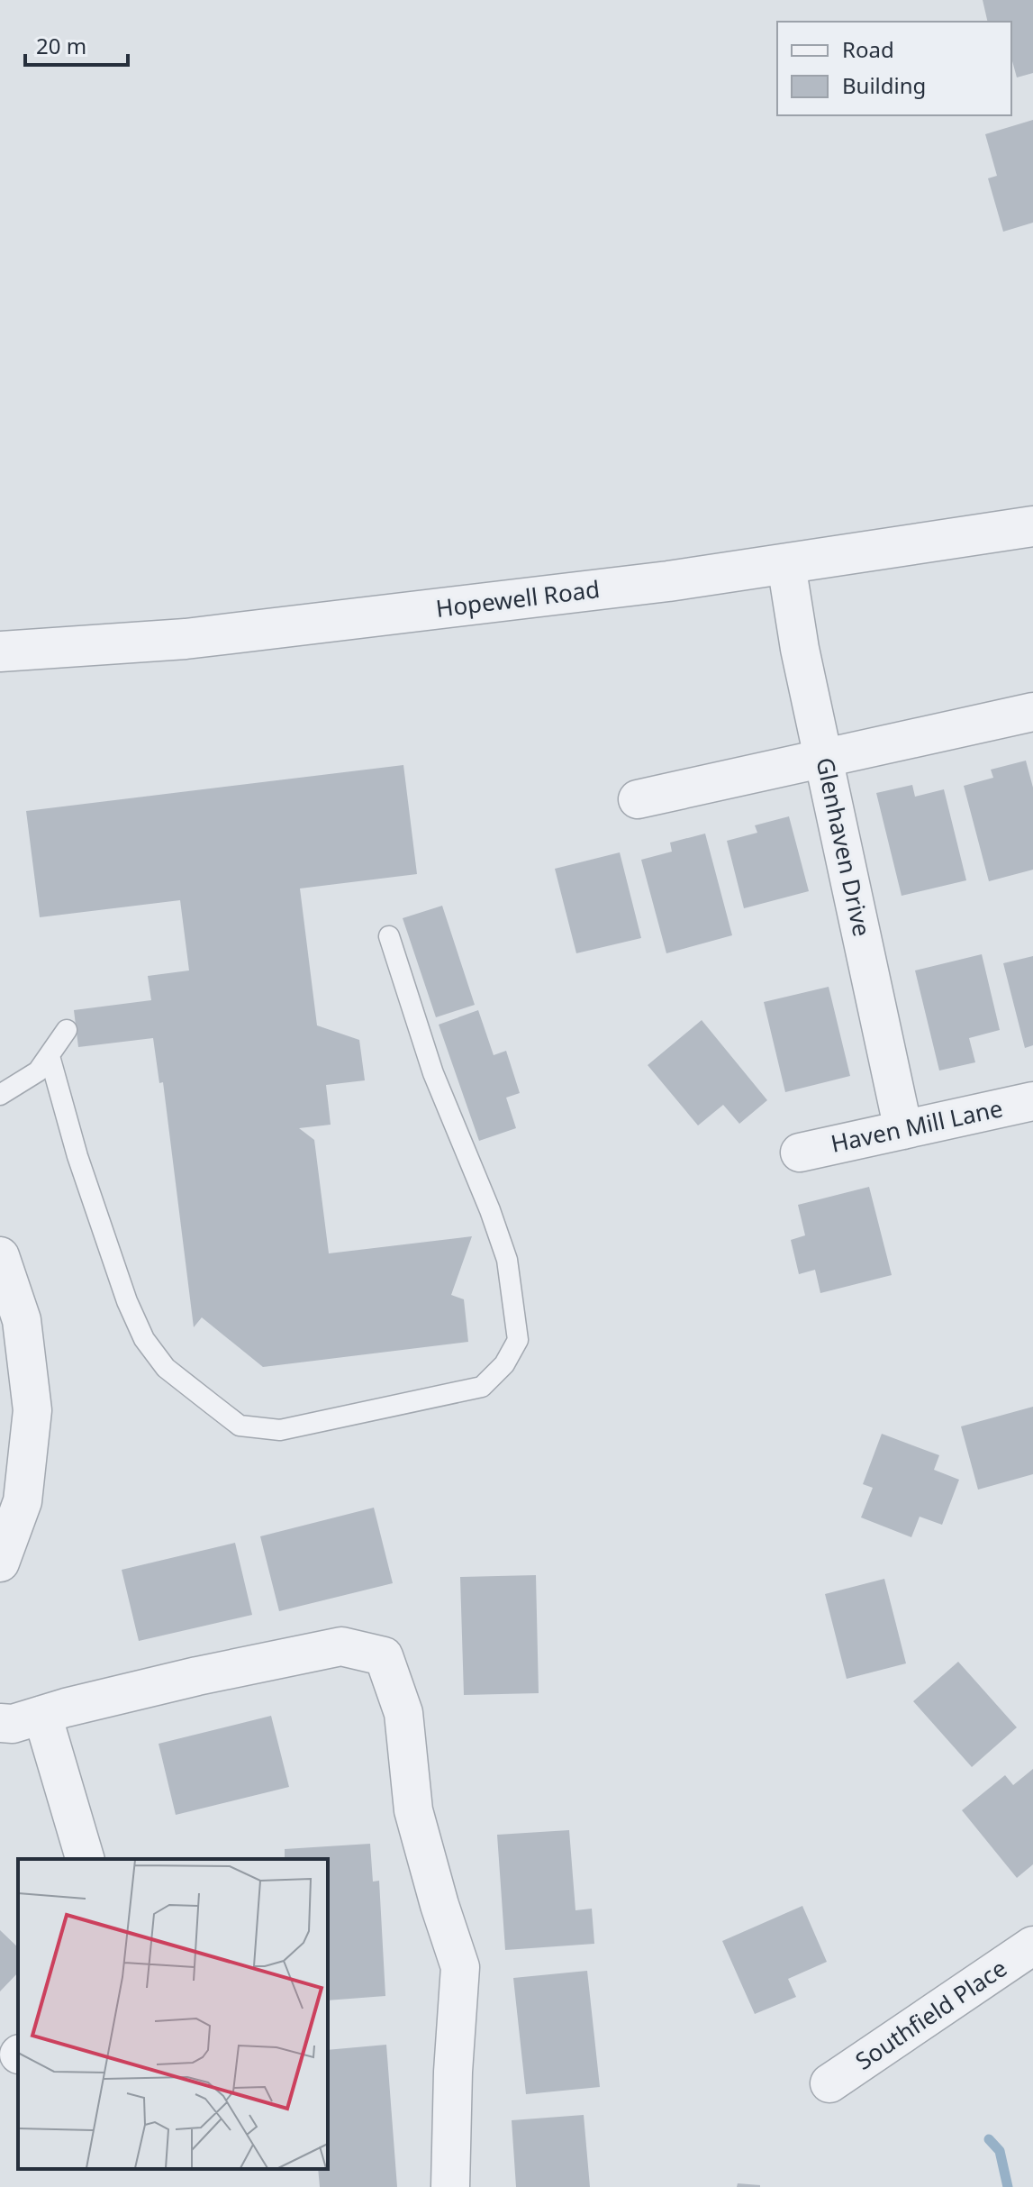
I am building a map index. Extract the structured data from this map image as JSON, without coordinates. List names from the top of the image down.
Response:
{
  "streets": {
    "street": [
      "Hopewell Road",
      "Glenhaven Drive",
      "Haven Mill Lane",
      "Southfield Place"
    ]
  },
  "crossings": [
    ["Hopewell Road", "Glenhaven Drive"],
    ["Glenhaven Drive", "Haven Mill Lane"]
  ],
  "legend": ["Road", "Building"],
  "scale_bar": "20 m"
}
